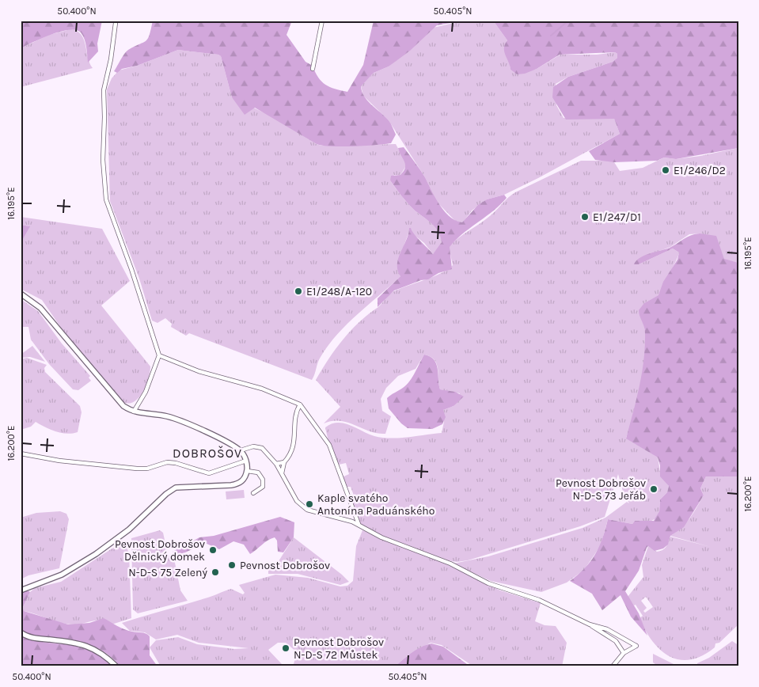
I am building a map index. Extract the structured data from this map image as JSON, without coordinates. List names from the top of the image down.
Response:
{
  "districts": ["DOBROŠOV"],
  "places": [
    "E1/246/D2",
    "E1/247/D1",
    "E1/248/A-120",
    "Pevnost Dobrošov N-D-S 73 Jeřáb",
    "Kaple svatého Antonína Paduánského",
    "Pevnost Dobrošov Dělnický domek",
    "Pevnost Dobrošov",
    "N-D-S 75 Zelený",
    "Pevnost Dobrošov N-D-S 72 Můstek"
  ],
  "coordinates": [
    "50.400°N",
    "50.405°N",
    "16.195°E",
    "16.200°E"
  ]
}
